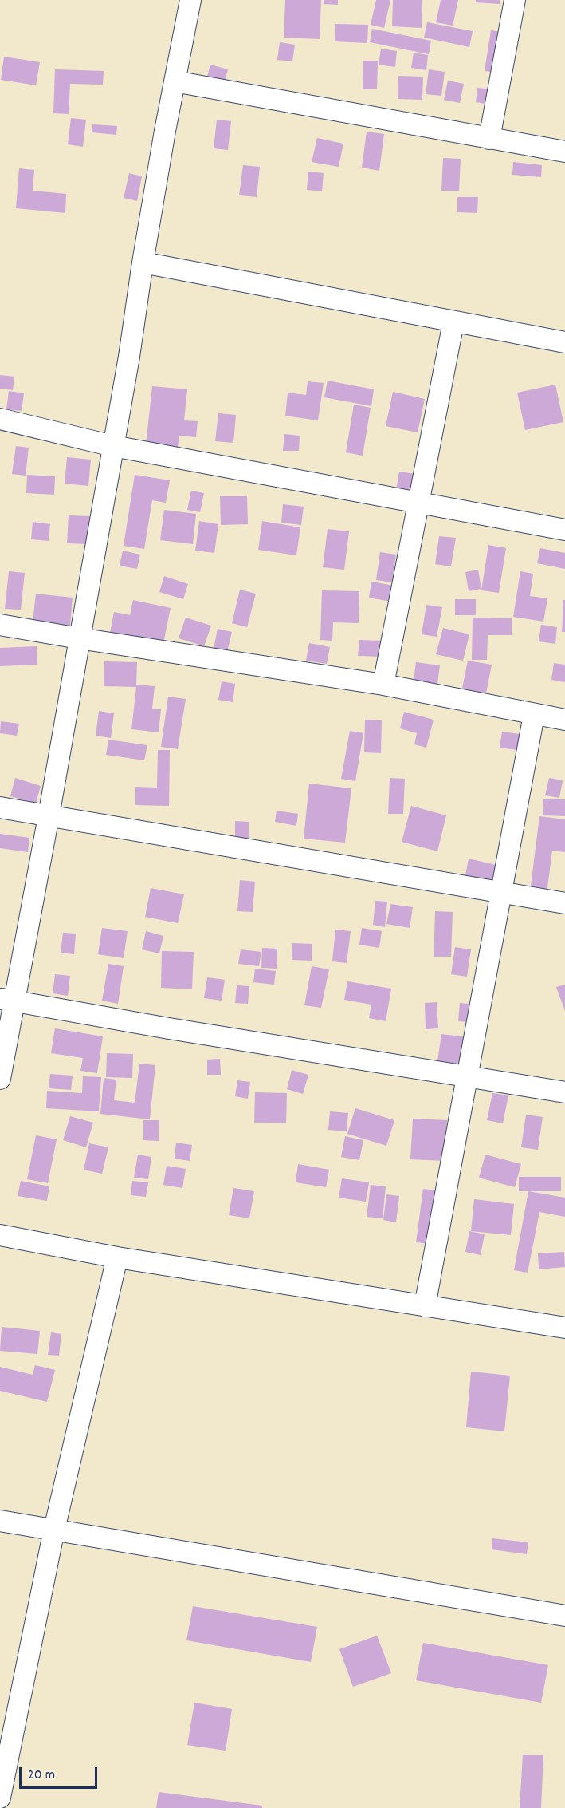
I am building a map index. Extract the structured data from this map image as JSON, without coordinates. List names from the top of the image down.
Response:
{
  "scale_bar": "20 m"
}
